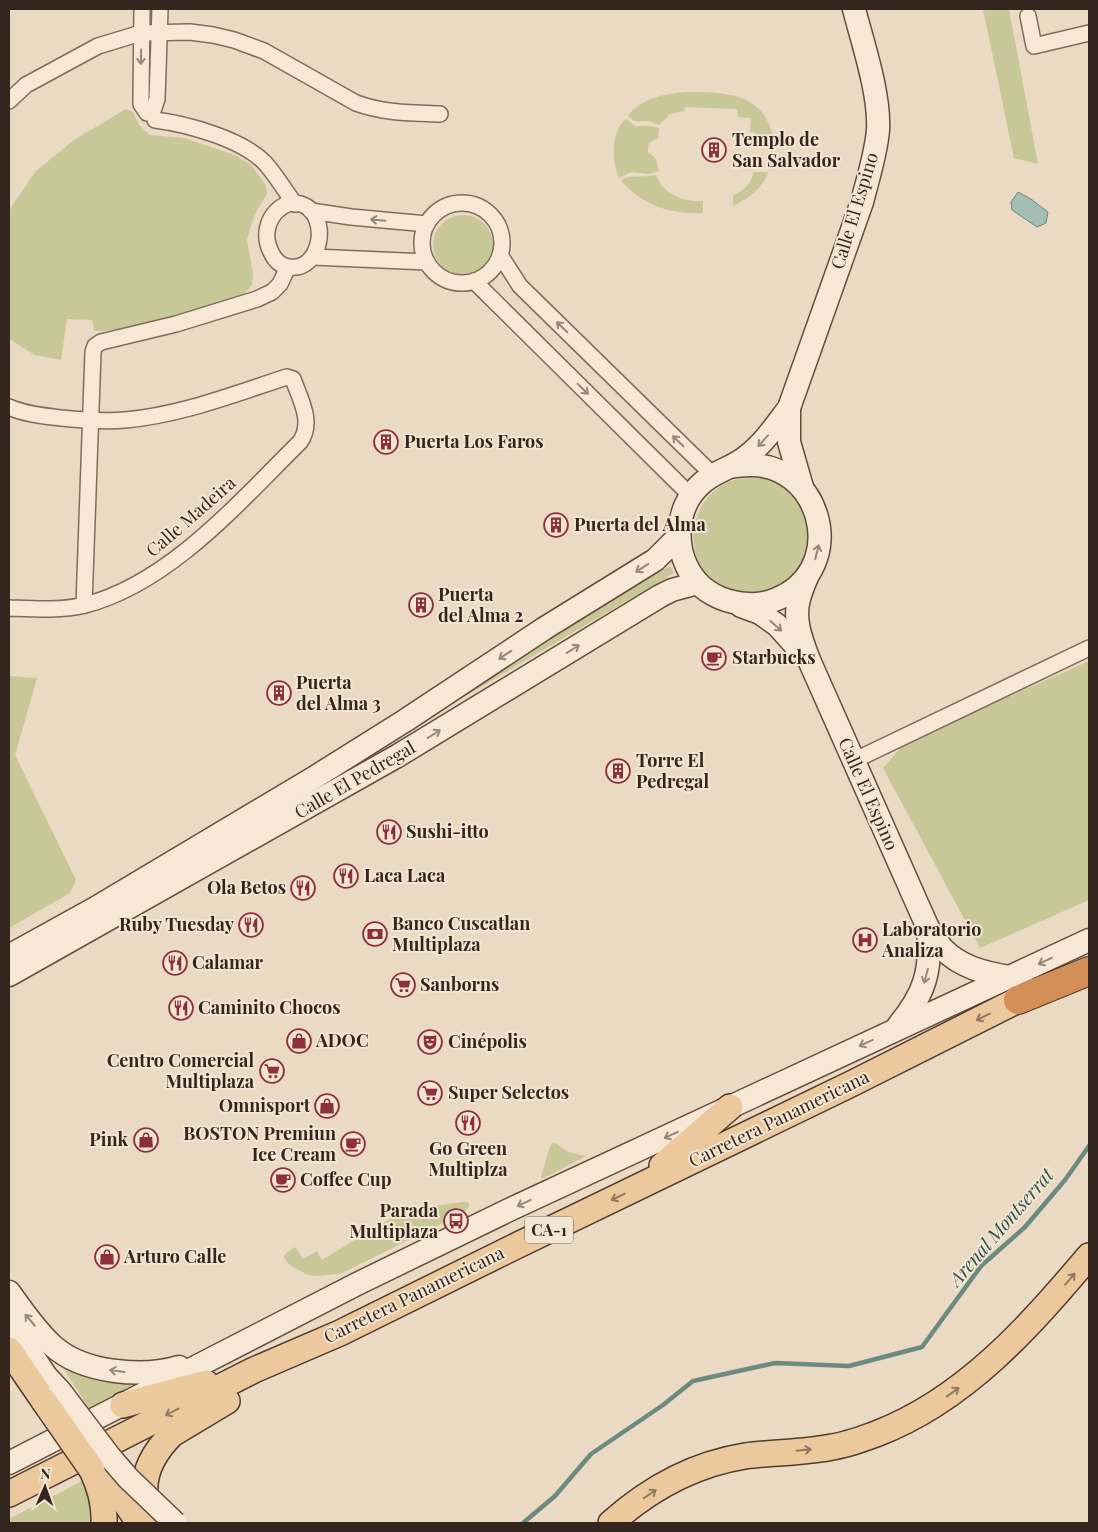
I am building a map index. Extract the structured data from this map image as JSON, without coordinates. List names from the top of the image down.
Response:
{
  "streets": {
    "main road": [
      "Calle El Espino",
      "Calle El Pedregal",
      "Carretera Panamericana",
      "CA-1"
    ],
    "street": ["Calle Madeira"]
  },
  "crossings": [
    ["Calle El Espino", "Calle El Pedregal"],
    ["Calle El Espino", "Carretera Panamericana"]
  ],
  "water": ["Arenal Montserrat"],
  "places": {
    "building": [
      "Templo de San Salvador",
      "Puerta Los Faros",
      "Puerta del Alma",
      "Puerta del Alma 2",
      "Puerta del Alma 3",
      "Torre El Pedregal"
    ],
    "cafe": ["Starbucks", "BOSTON Premiun Ice Cream", "Coffee Cup"],
    "restaurant": [
      "Sushi-itto",
      "Laca Laca",
      "Ola Betos",
      "Ruby Tuesday",
      "Calamar",
      "Caminito Chocos",
      "Go Green Multiplza"
    ],
    "bank": ["Banco Cuscatlan Multiplaza"],
    "hospital": ["Laboratorio Analiza"],
    "supermarket": ["Sanborns", "Centro Comercial Multiplaza", "Super Selectos"],
    "shop": [
      "ADOC",
      "Omnisport",
      "Pink",
      "Arturo Calle"
    ],
    "theatre": ["Cinépolis"],
    "bus stop": ["Parada Multiplaza"]
  },
  "north": "top"
}
